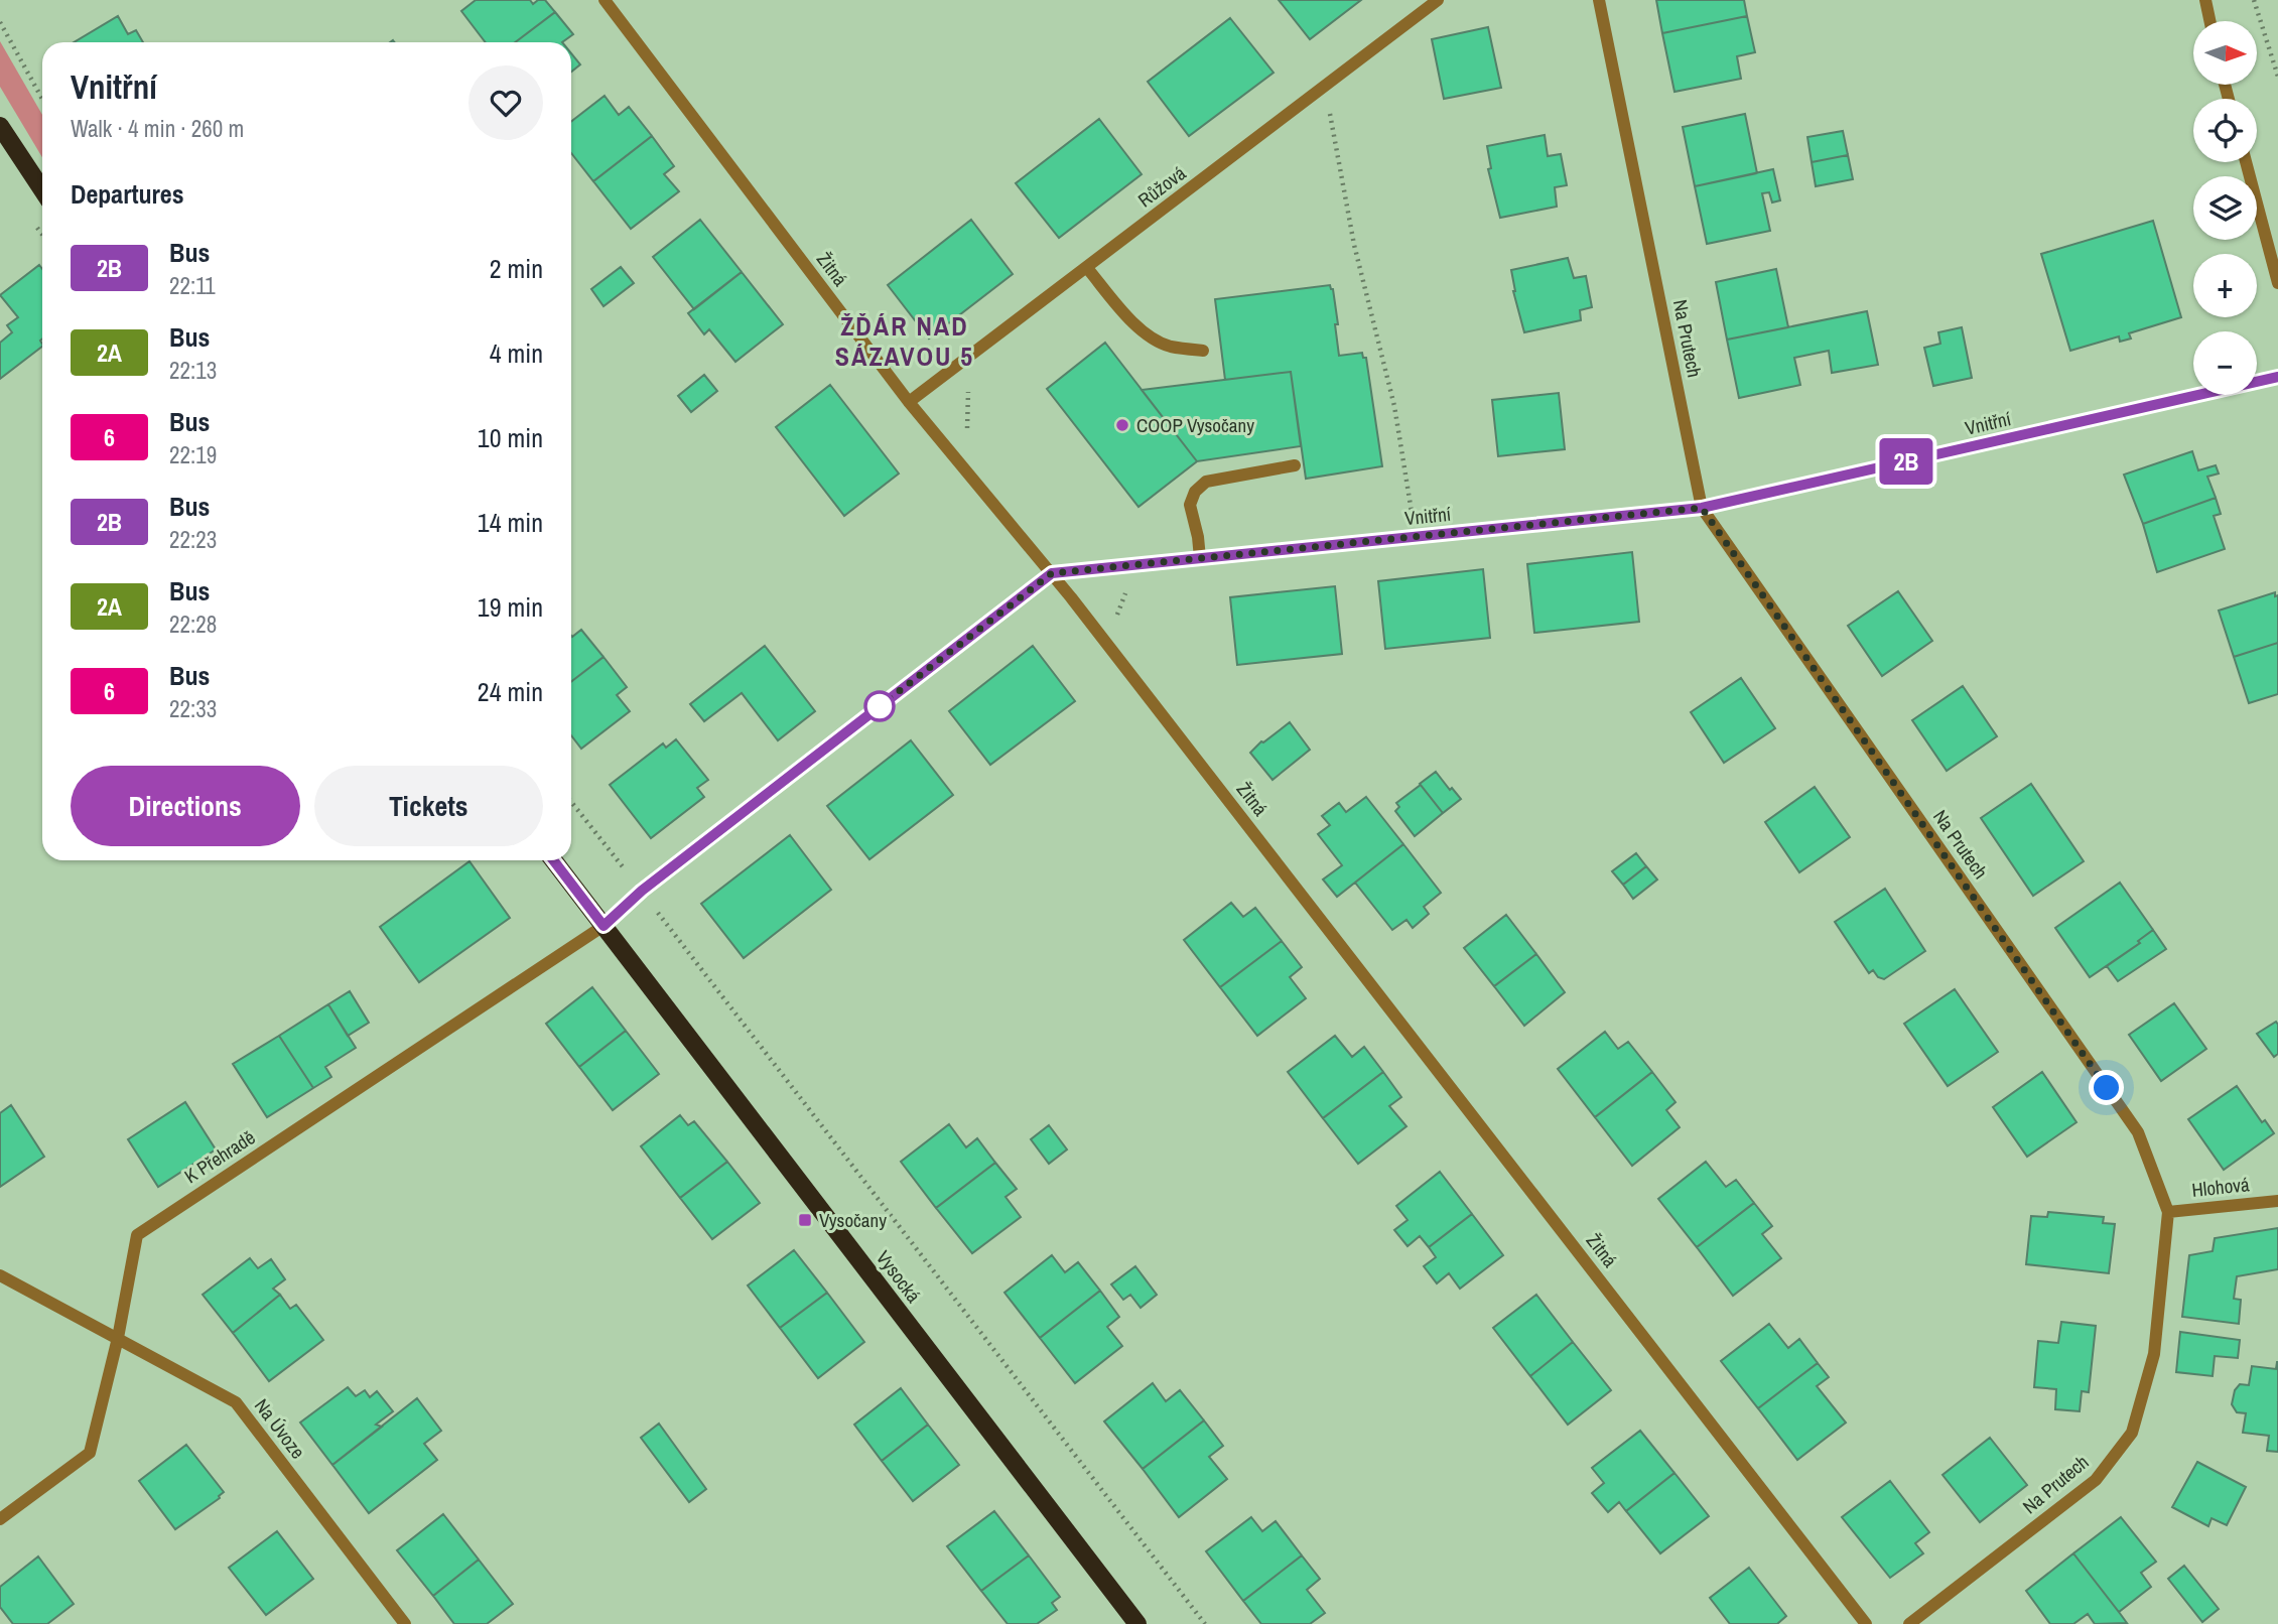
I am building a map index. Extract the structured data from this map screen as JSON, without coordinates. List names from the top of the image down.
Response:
{
  "streets": {
    "main road": ["Vysocká"],
    "street": [
      "Růžová",
      "Žitná",
      "Na Prutech",
      "Vnitřní",
      "K Přehradě",
      "Hlohová",
      "Na Úvoze"
    ]
  },
  "crossings": [
    ["Růžová", "Žitná"],
    ["Žitná", "Vnitřní"],
    ["Na Prutech", "Vnitřní"],
    ["Na Prutech", "Hlohová"],
    ["K Přehradě", "Vysocká"],
    ["K Přehradě", "Na Úvoze"]
  ],
  "districts": ["ŽĎÁR NAD SÁZAVOU 5"],
  "places": {
    "other": ["COOP Vysočany"],
    "transit": ["Vysočany"]
  },
  "lines": ["bus line 2B"],
  "north": "right",
  "page": {
    "on_map": "2B",
    "map_buttons": ["+", "−"],
    "heading": [
      ["Vnitřní", "Walk · 4 min · 260 m"],
      "Departures"
    ],
    "list": [
      {
        "mark": "2B",
        "name": "Bus",
        "note": "22:11",
        "value": "2 min"
      },
      {
        "mark": "2A",
        "name": "Bus",
        "note": "22:13",
        "value": "4 min"
      },
      {
        "mark": "6",
        "name": "Bus",
        "note": "22:19",
        "value": "10 min"
      },
      {
        "mark": "2B",
        "name": "Bus",
        "note": "22:23",
        "value": "14 min"
      },
      {
        "mark": "2A",
        "name": "Bus",
        "note": "22:28",
        "value": "19 min"
      },
      {
        "mark": "6",
        "name": "Bus",
        "note": "22:33",
        "value": "24 min"
      }
    ],
    "buttons": ["Directions", "Tickets"]
  }
}
